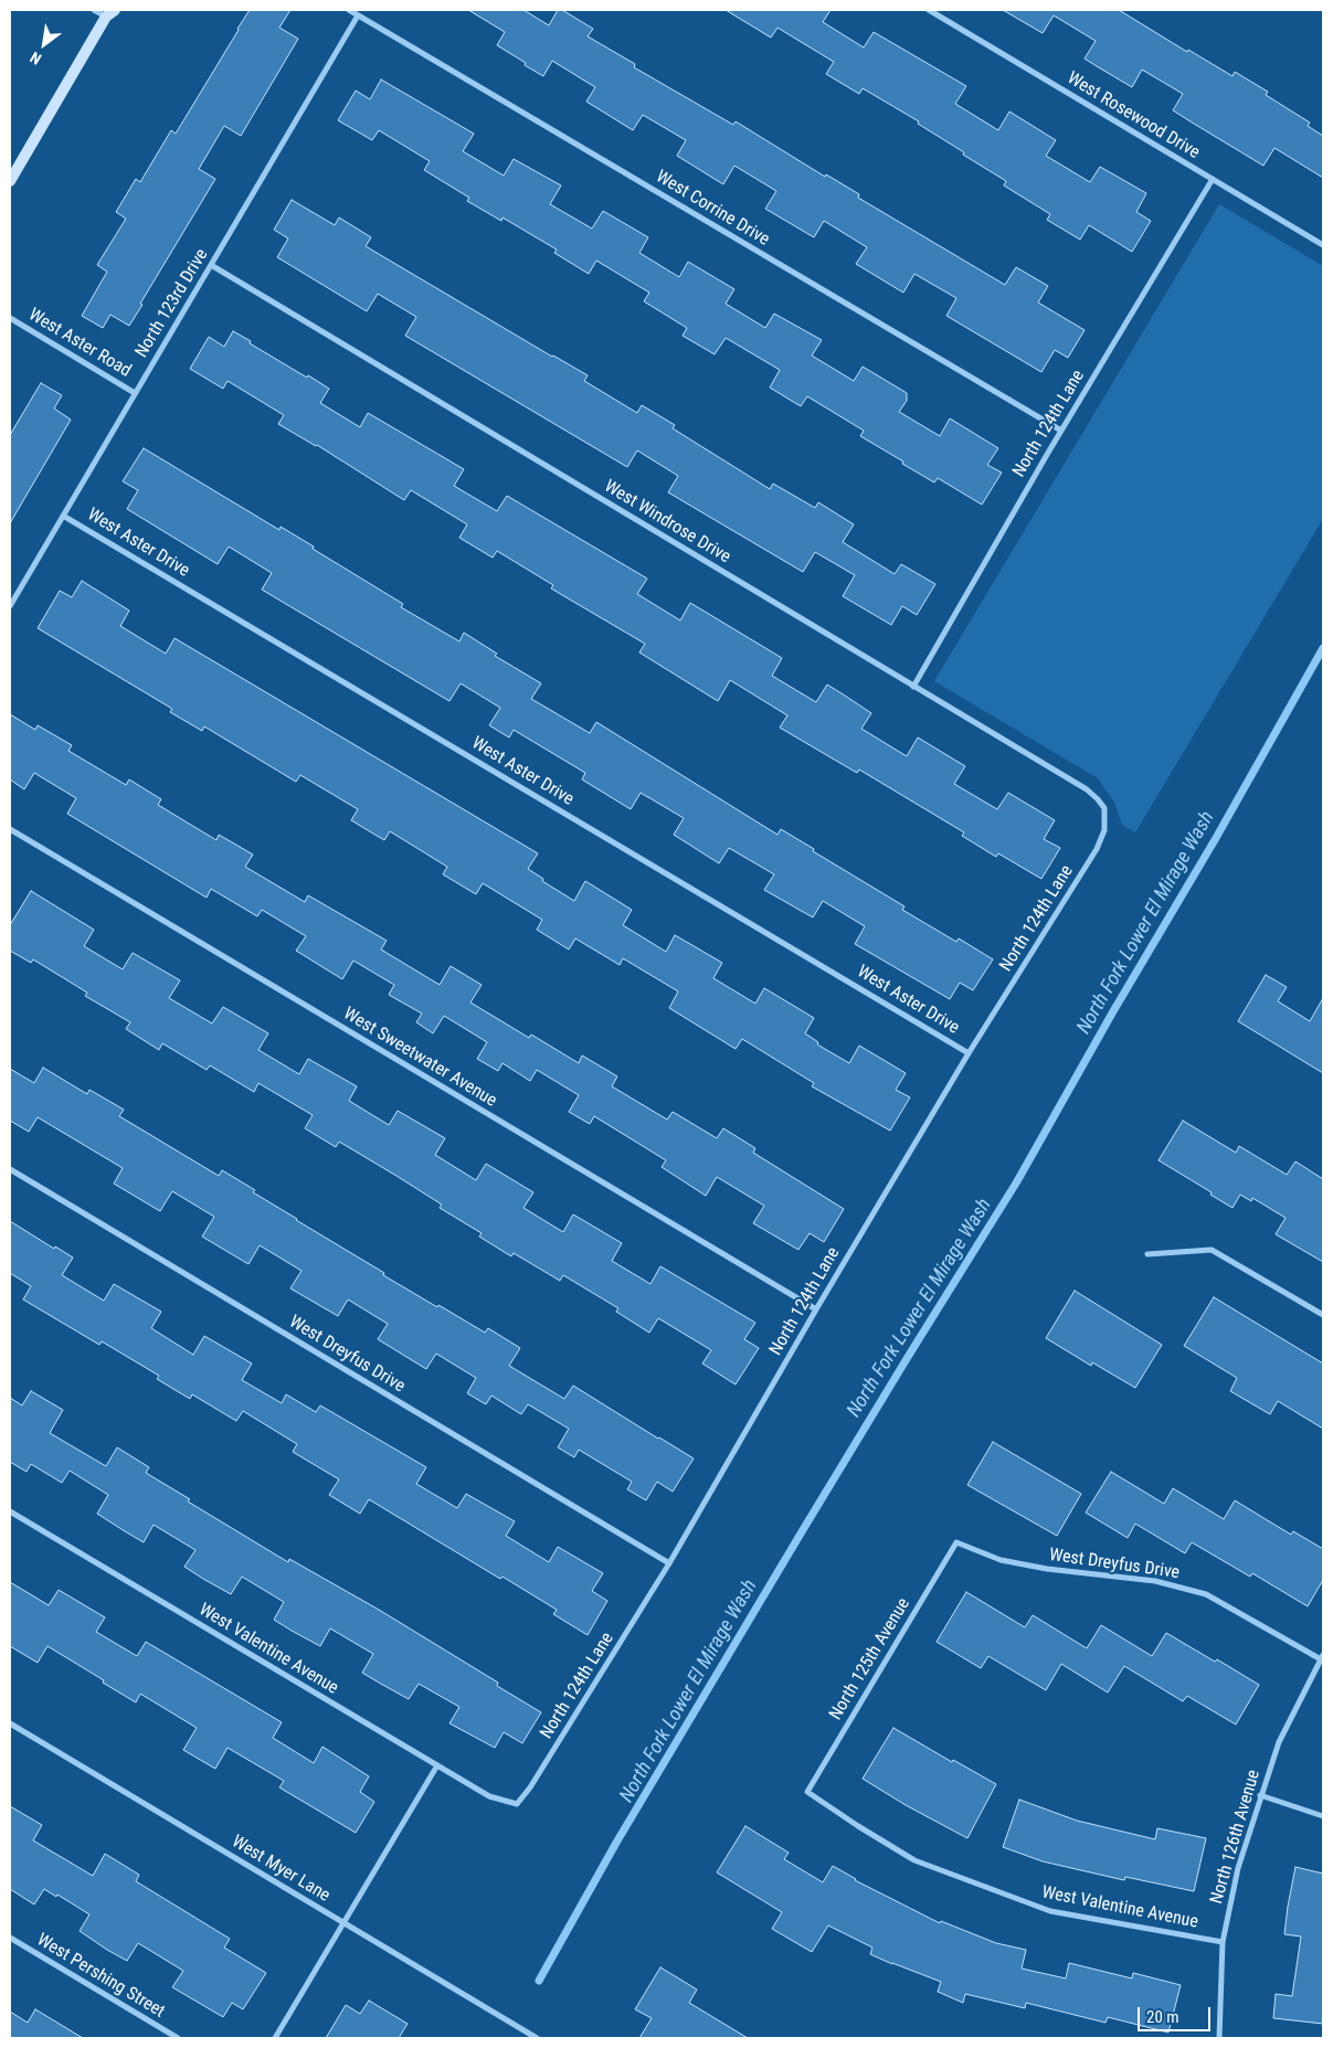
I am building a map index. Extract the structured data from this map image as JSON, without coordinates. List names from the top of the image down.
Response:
{
  "streets": {
    "street": [
      "West Rosewood Drive",
      "West Corrine Drive",
      "North 123rd Drive",
      "West Aster Road",
      "North 124th Lane",
      "West Windrose Drive",
      "West Aster Drive",
      "West Sweetwater Avenue",
      "West Dreyfus Drive",
      "West Valentine Avenue",
      "North 125th Avenue",
      "North 126th Avenue",
      "West Myer Lane",
      "West Pershing Street"
    ]
  },
  "crossings": [
    ["West Rosewood Drive", "North 124th Lane"],
    ["West Corrine Drive", "North 123rd Drive"],
    ["West Corrine Drive", "North 124th Lane"],
    ["North 123rd Drive", "West Aster Road"],
    ["North 123rd Drive", "West Windrose Drive"],
    ["North 123rd Drive", "West Aster Drive"],
    ["North 124th Lane", "West Windrose Drive"],
    ["North 124th Lane", "West Aster Drive"],
    ["North 124th Lane", "West Sweetwater Avenue"],
    ["North 124th Lane", "West Dreyfus Drive"],
    ["North 124th Lane", "West Valentine Avenue"],
    ["West Dreyfus Drive", "North 125th Avenue"],
    ["West Dreyfus Drive", "North 126th Avenue"],
    ["West Valentine Avenue", "North 125th Avenue"],
    ["West Valentine Avenue", "North 126th Avenue"]
  ],
  "water": ["North Fork Lower El Mirage Wash"],
  "scale_bar": "20 m",
  "north": "bottom left"
}
